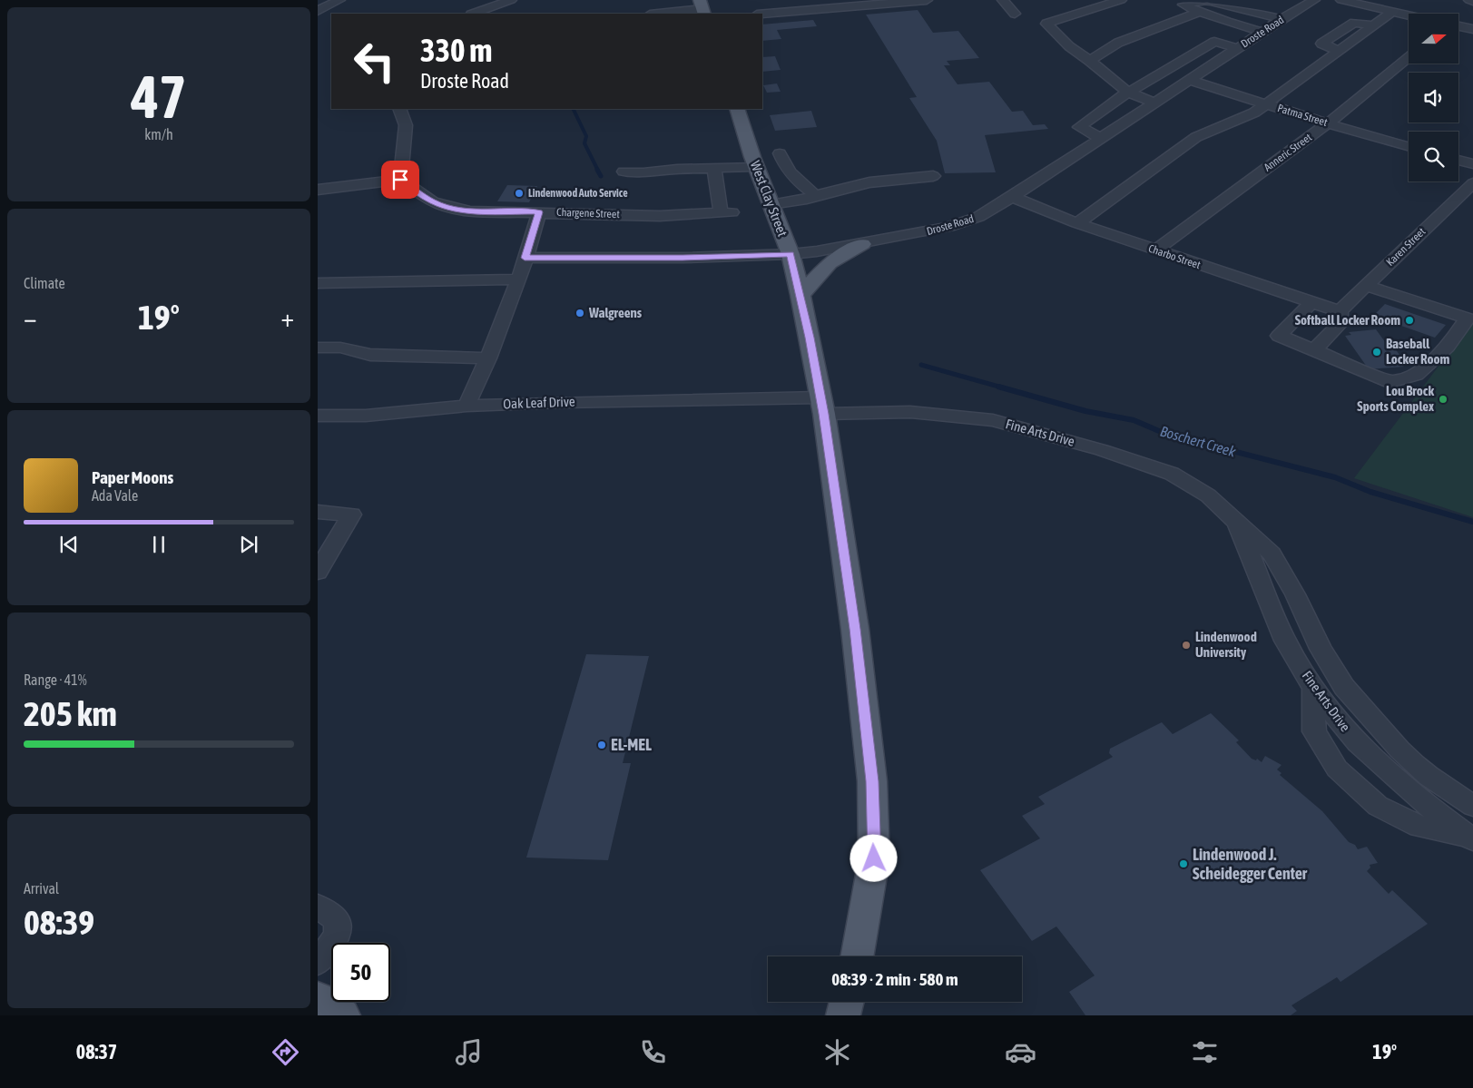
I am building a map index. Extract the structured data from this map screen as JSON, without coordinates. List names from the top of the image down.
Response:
{
  "streets": {
    "main road": ["West Clay Street"],
    "street": [
      "Droste Road",
      "Patma Street",
      "Anneric Street",
      "Chargene Street",
      "Karen Street",
      "Charbo Street",
      "Oak Leaf Drive",
      "Fine Arts Drive"
    ]
  },
  "crossings": [
    ["Droste Road", "Patma Street"],
    ["Droste Road", "West Clay Street"],
    ["Droste Road", "Charbo Street"],
    ["Patma Street", "Anneric Street"],
    ["Anneric Street", "Charbo Street"],
    ["West Clay Street", "Oak Leaf Drive"],
    ["West Clay Street", "Fine Arts Drive"],
    ["Karen Street", "Charbo Street"],
    ["Oak Leaf Drive", "Fine Arts Drive"]
  ],
  "water": ["Boschert Creek"],
  "places": [
    "Lindenwood Auto Service",
    "Walgreens",
    "Softball Locker Room",
    "Baseball Locker Room",
    "Lou Brock Sports Complex",
    "Lindenwood University",
    "EL-MEL",
    "Lindenwood J. Scheidegger Center"
  ],
  "north": "right",
  "page": {
    "tile": [
      ["47", "km/h"],
      "Climate",
      ["Range · 41%", "205 km"],
      ["Arrival", "08:39"]
    ],
    "turn": ["330 m", "Droste Road"],
    "heat": ["−", "19°", "+"],
    "song": ["Paper Moons", "Ada Vale"],
    "limit": "50",
    "trip": "08:39 · 2 min · 580 m",
    "tabs": ["08:37", "19°"]
  }
}
